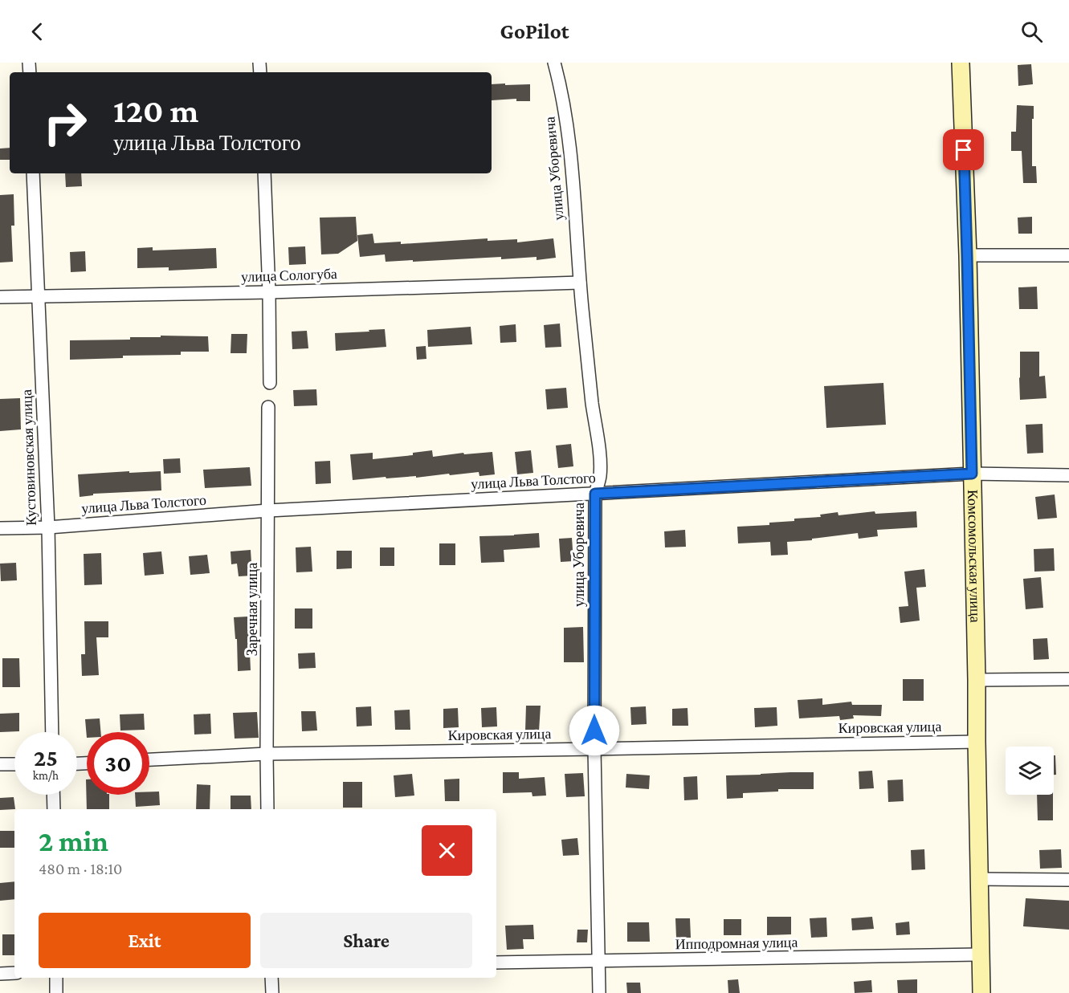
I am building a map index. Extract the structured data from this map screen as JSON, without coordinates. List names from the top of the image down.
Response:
{
  "streets": {
    "main road": ["Комсомольская улица"],
    "street": [
      "улица Уборевича",
      "улица Сологуба",
      "Кустовиновская улица",
      "улица Льва Толстого",
      "Заречная улица",
      "Кировская улица",
      "Ипподромная улица"
    ]
  },
  "crossings": [
    ["улица Уборевича", "улица Сологуба"],
    ["улица Уборевича", "улица Льва Толстого"],
    ["улица Уборевича", "Кировская улица"],
    ["улица Уборевича", "Ипподромная улица"],
    ["улица Сологуба", "Кустовиновская улица"],
    ["Кустовиновская улица", "улица Льва Толстого"],
    ["улица Льва Толстого", "Комсомольская улица"],
    ["улица Льва Толстого", "Заречная улица"],
    ["Комсомольская улица", "Кировская улица"],
    ["Комсомольская улица", "Ипподромная улица"],
    ["Заречная улица", "Кировская улица"]
  ],
  "page": {
    "header": "GoPilot",
    "turn": ["120 m", "улица Льва Толстого"],
    "speed": "25 km/h",
    "limit": "30",
    "heading": ["2 min", "480 m · 18:10"],
    "buttons": ["Exit", "Share"]
  }
}
